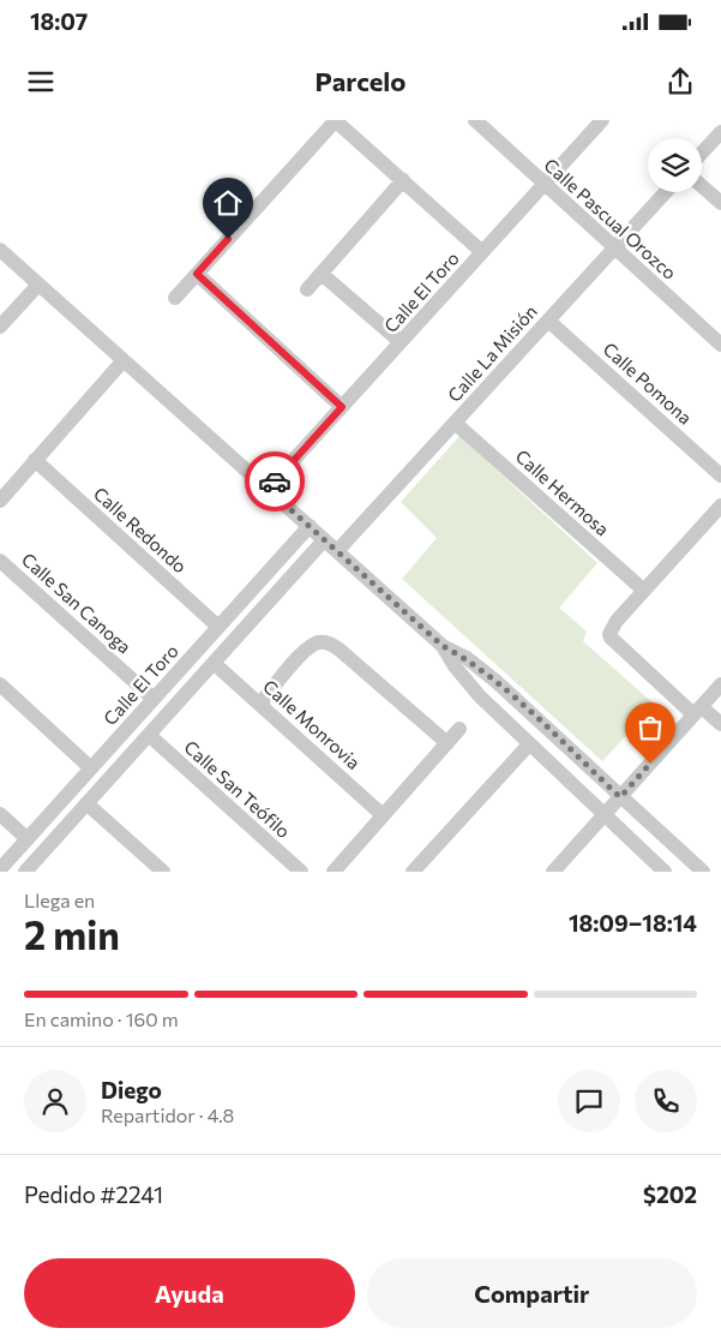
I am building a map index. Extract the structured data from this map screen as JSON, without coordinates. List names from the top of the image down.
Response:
{
  "streets": {
    "street": [
      "Calle Pascual Orozco",
      "Calle El Toro",
      "Calle La Misión",
      "Calle Pomona",
      "Calle Hermosa",
      "Calle Redondo",
      "Calle San Canoga",
      "Calle Monrovia",
      "Calle San Teófilo"
    ]
  },
  "crossings": [
    ["Calle Pascual Orozco", "Calle El Toro"],
    ["Calle Pascual Orozco", "Calle La Misión"],
    ["Calle El Toro", "Calle Redondo"],
    ["Calle El Toro", "Calle San Canoga"],
    ["Calle El Toro", "Calle Monrovia"],
    ["Calle La Misión", "Calle Pomona"],
    ["Calle La Misión", "Calle Hermosa"]
  ],
  "page": {
    "status": "18:07",
    "header": "Parcelo",
    "heading": ["2 min", "Llega en", "18:09–18:14"],
    "panel": [
      "Diego",
      "Repartidor · 4.8",
      "Pedido #2241",
      "$202"
    ],
    "bar": "En camino · 160 m",
    "buttons": ["Ayuda", "Compartir"]
  }
}
